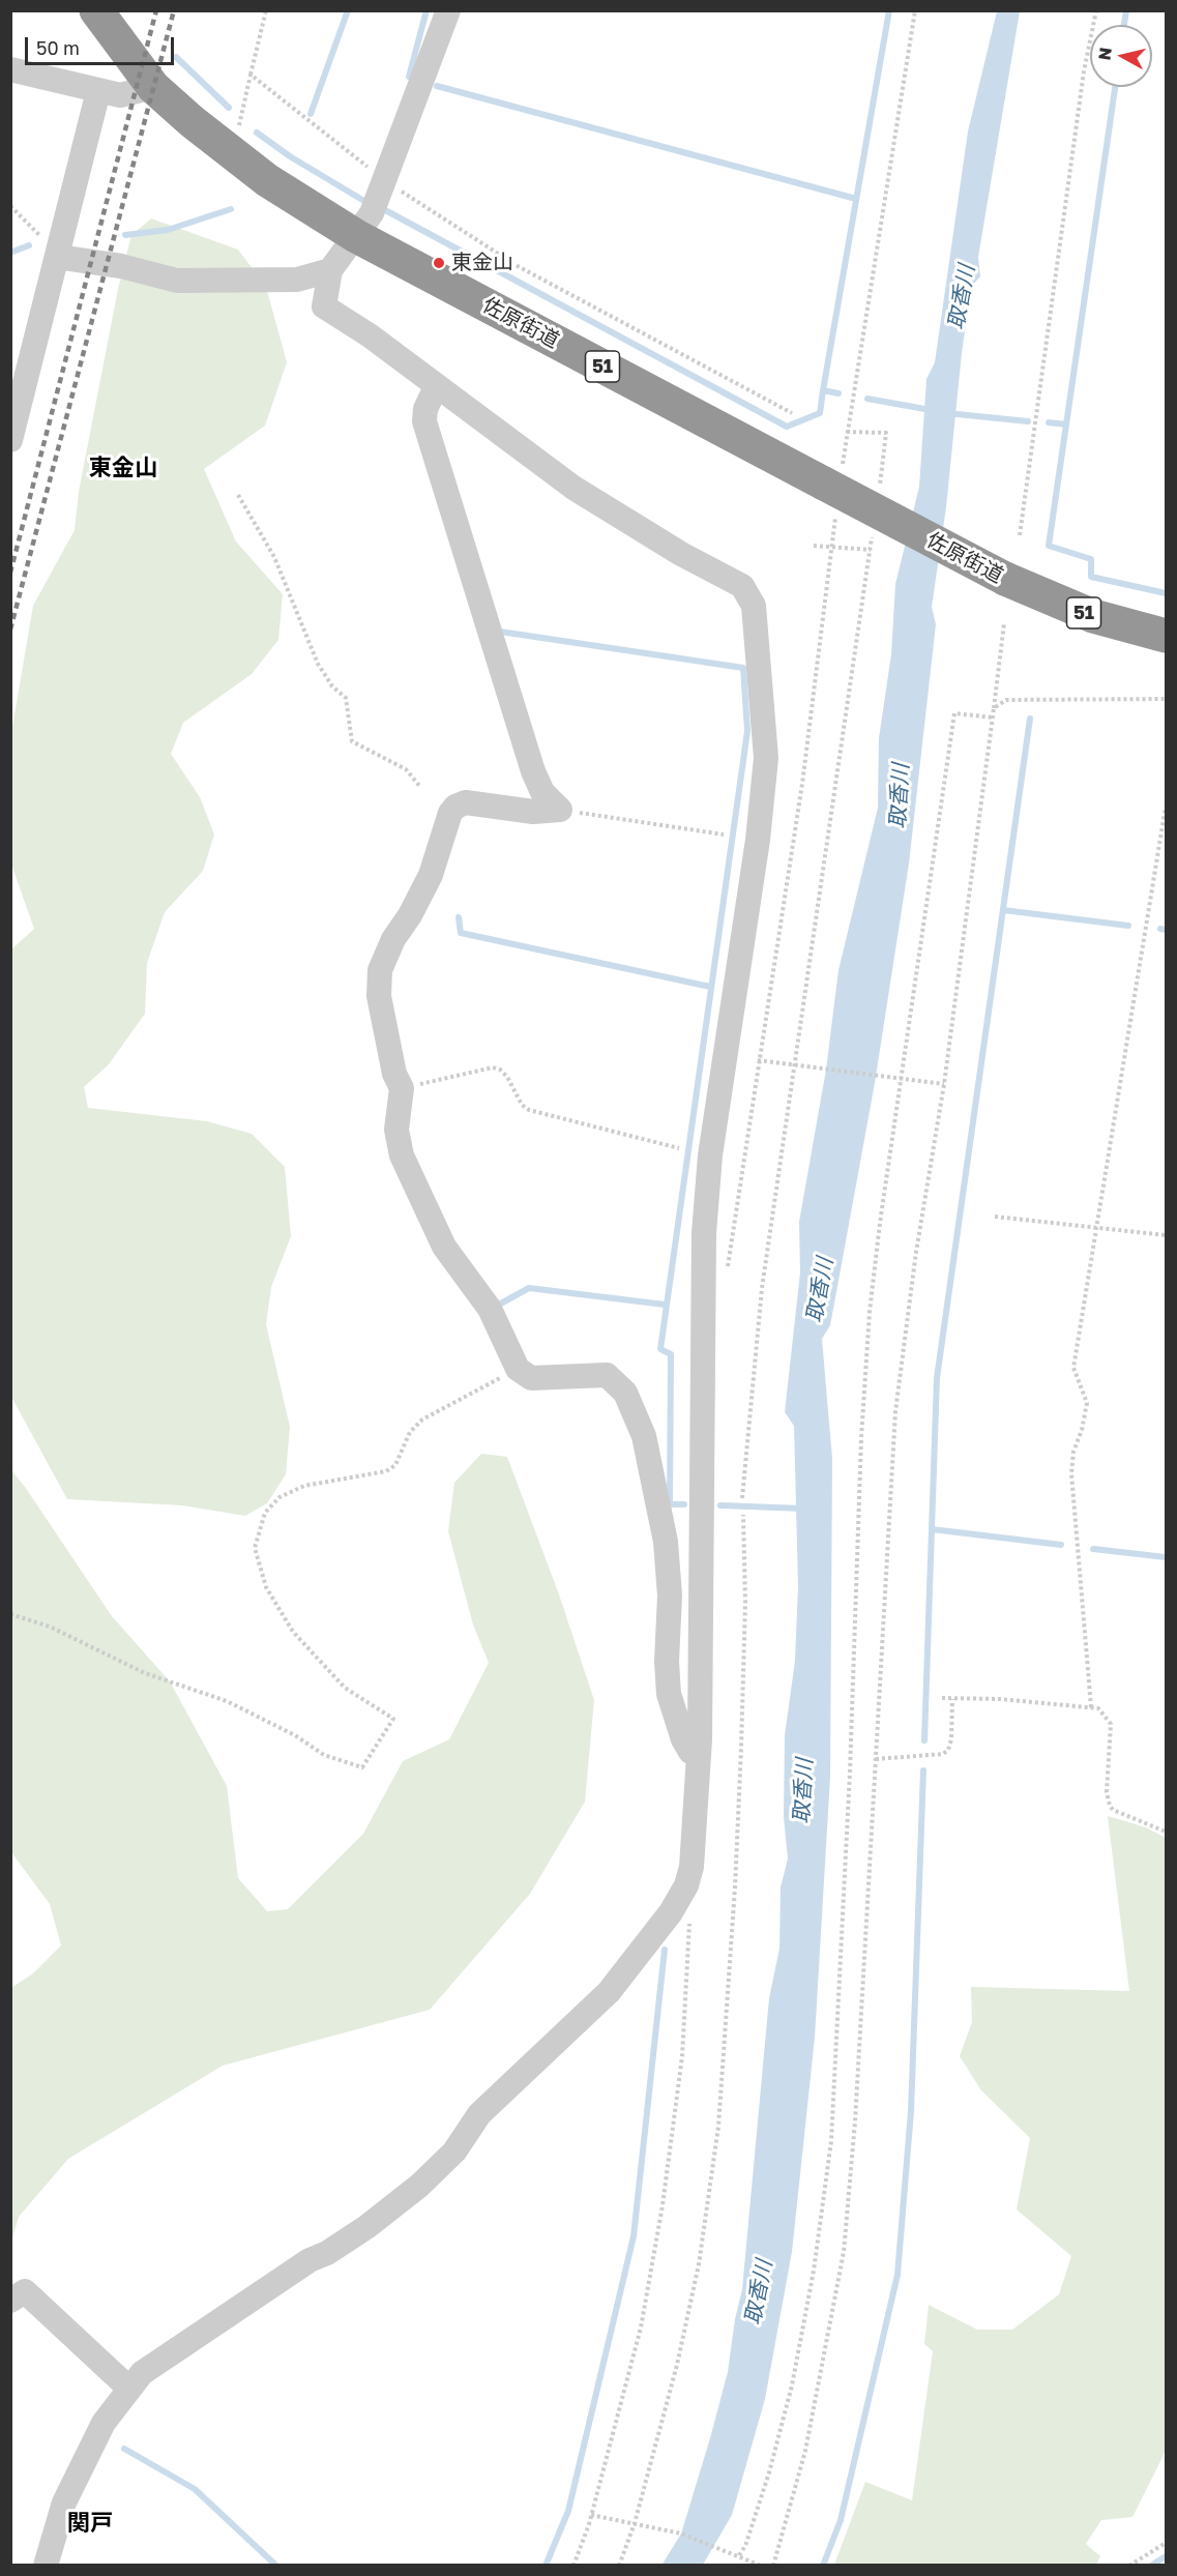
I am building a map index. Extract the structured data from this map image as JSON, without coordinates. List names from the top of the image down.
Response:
{
  "streets": {
    "highway": ["佐原街道", "51"]
  },
  "districts": ["東金山", "関戸"],
  "water": ["取香川"],
  "places": ["東金山"],
  "scale_bar": "50 m",
  "north": "left"
}
